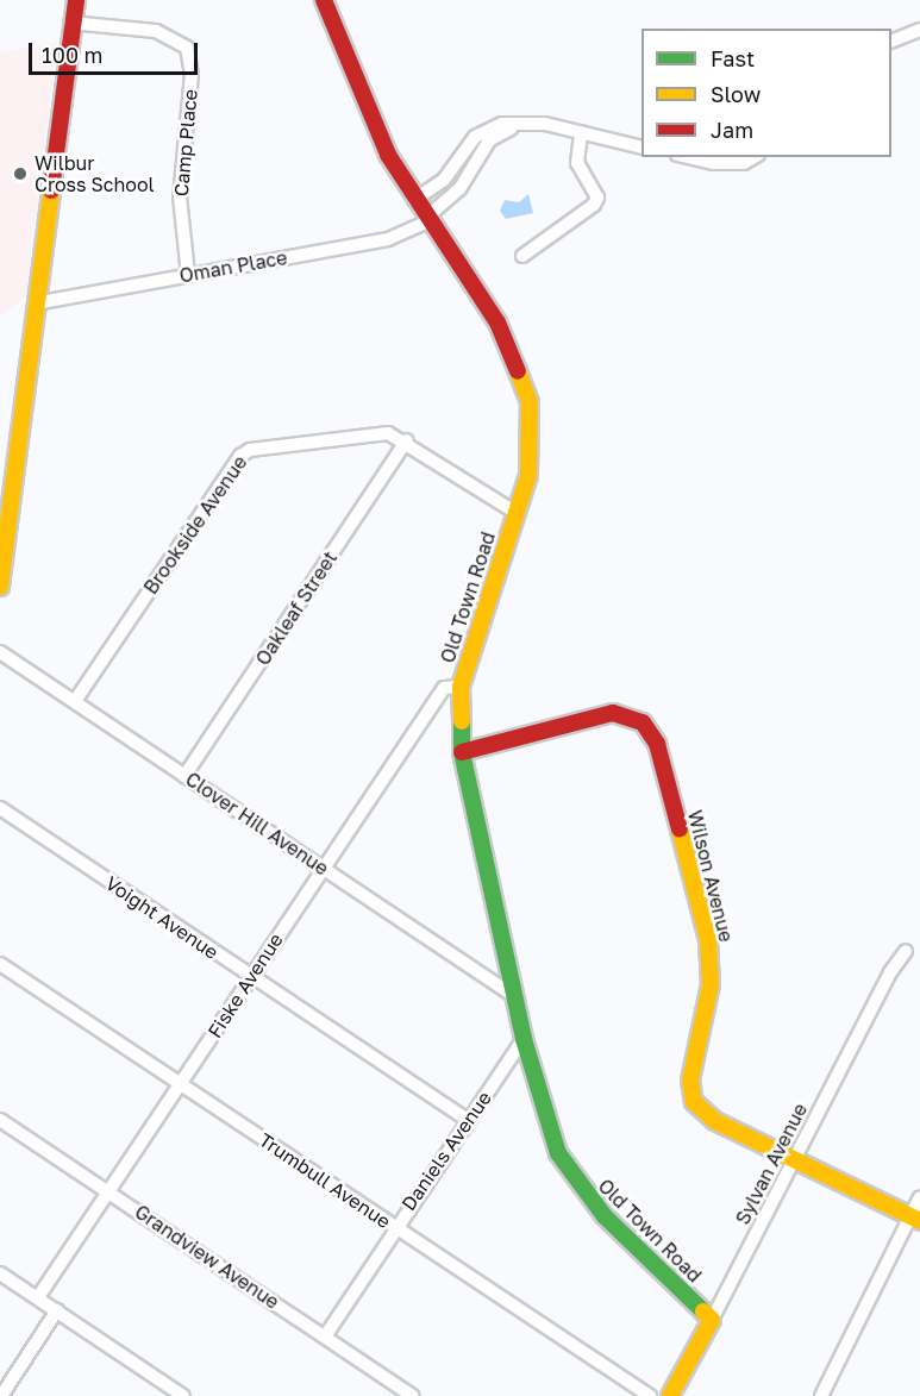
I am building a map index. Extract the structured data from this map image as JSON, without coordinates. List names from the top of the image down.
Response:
{
  "streets": {
    "main road": ["Old Town Road", "Wilson Avenue", "Sylvan Avenue"],
    "street": [
      "Camp Place",
      "Oman Place",
      "Brookside Avenue",
      "Oakleaf Street",
      "Clover Hill Avenue",
      "Voight Avenue",
      "Fiske Avenue",
      "Daniels Avenue",
      "Trumbull Avenue",
      "Grandview Avenue"
    ]
  },
  "crossings": [
    ["Camp Place", "Oman Place"],
    ["Oman Place", "Old Town Road"],
    ["Brookside Avenue", "Old Town Road"],
    ["Brookside Avenue", "Oakleaf Street"],
    ["Brookside Avenue", "Clover Hill Avenue"],
    ["Old Town Road", "Clover Hill Avenue"],
    ["Old Town Road", "Wilson Avenue"],
    ["Old Town Road", "Fiske Avenue"],
    ["Old Town Road", "Daniels Avenue"],
    ["Old Town Road", "Sylvan Avenue"],
    ["Oakleaf Street", "Clover Hill Avenue"],
    ["Clover Hill Avenue", "Fiske Avenue"],
    ["Wilson Avenue", "Sylvan Avenue"],
    ["Voight Avenue", "Fiske Avenue"],
    ["Voight Avenue", "Daniels Avenue"],
    ["Fiske Avenue", "Trumbull Avenue"],
    ["Fiske Avenue", "Grandview Avenue"],
    ["Daniels Avenue", "Trumbull Avenue"],
    ["Daniels Avenue", "Grandview Avenue"]
  ],
  "places": ["Wilbur Cross School"],
  "legend": ["Fast", "Slow", "Jam"],
  "scale_bar": "100 m"
}
